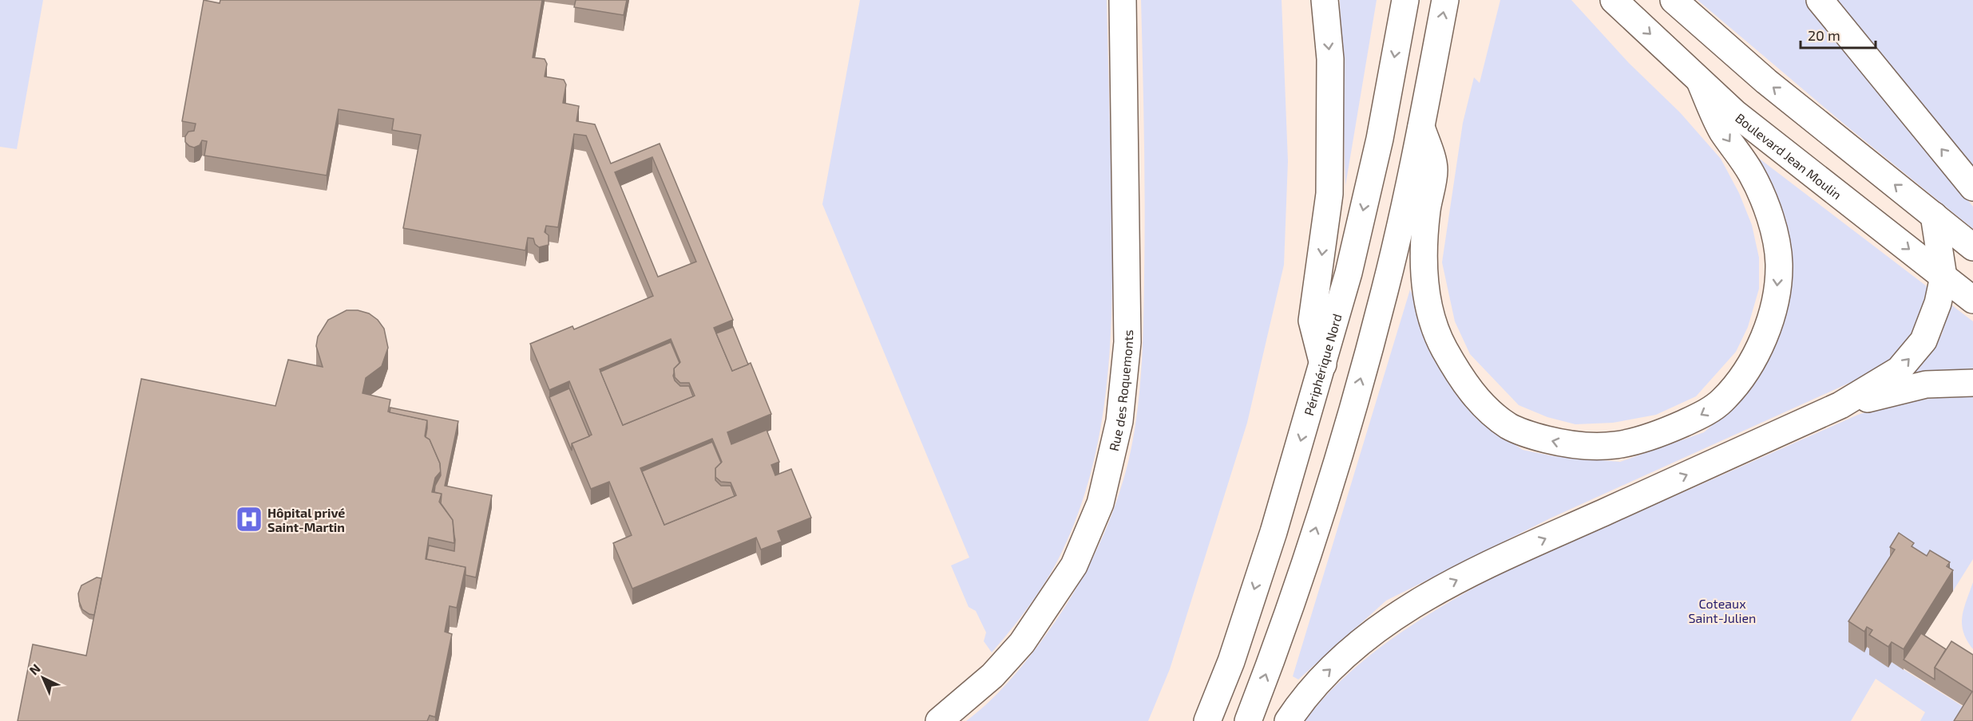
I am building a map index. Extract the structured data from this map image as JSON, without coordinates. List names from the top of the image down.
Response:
{
  "streets": {
    "main road": ["Boulevard Jean Moulin", "Périphérique Nord", "Rue des Roquemonts"]
  },
  "parks": ["Coteaux Saint-Julien"],
  "places": {
    "hospital": ["Hôpital privé Saint-Martin"]
  },
  "scale_bar": "20 m",
  "north": "top left"
}
